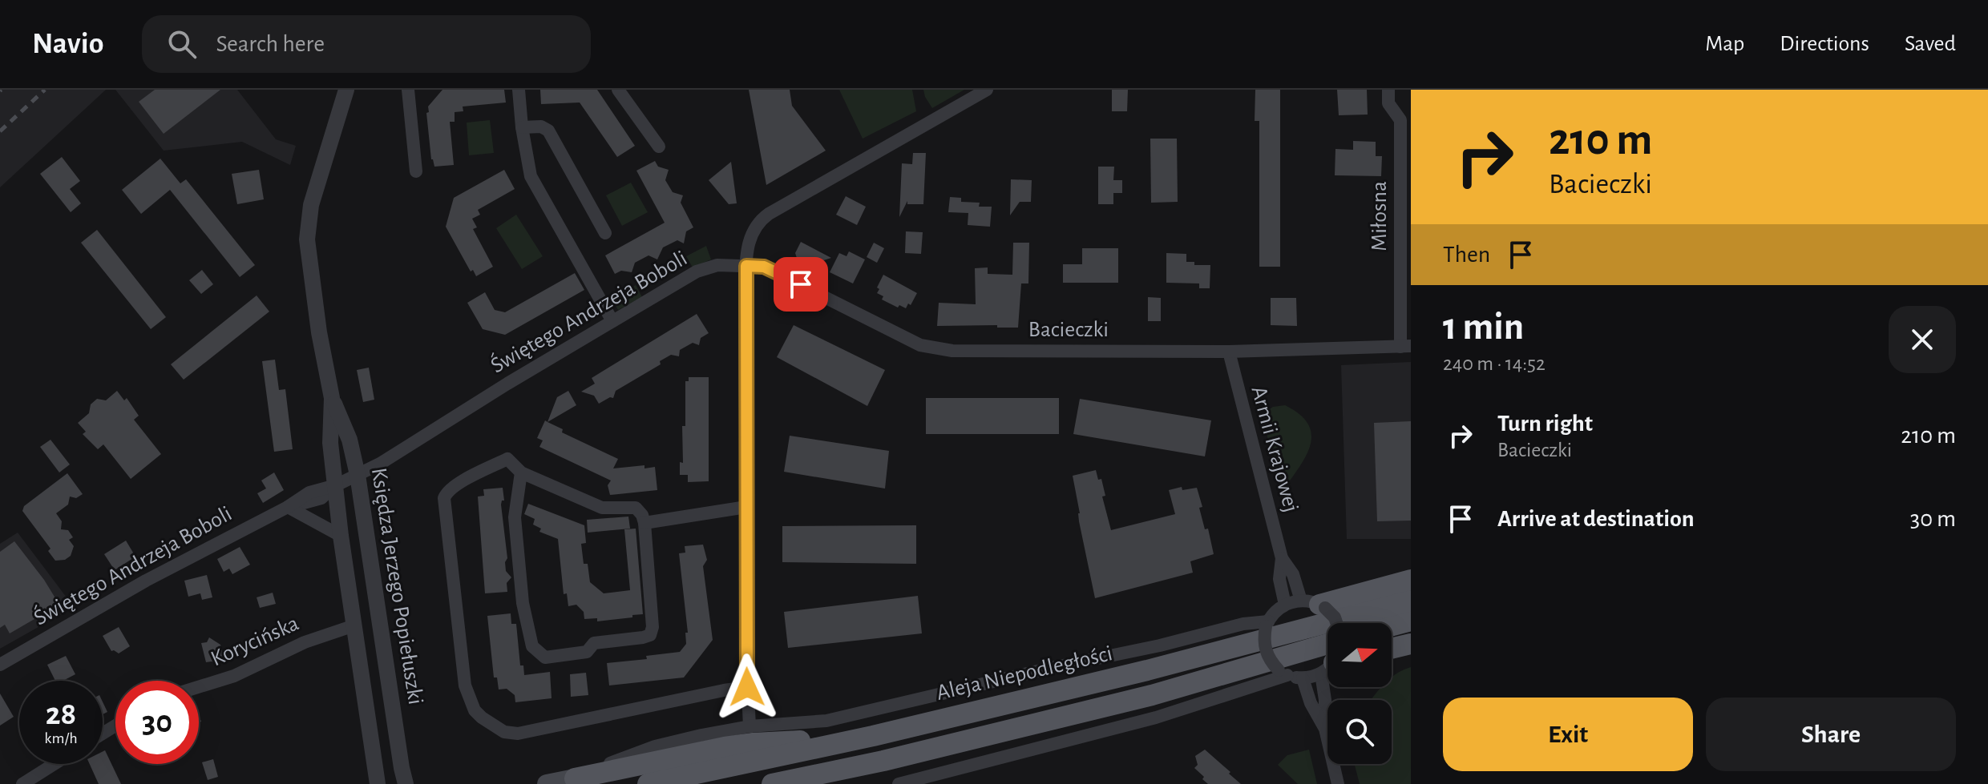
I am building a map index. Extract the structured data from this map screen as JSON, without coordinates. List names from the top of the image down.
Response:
{
  "streets": {
    "main road": ["Aleja Niepodległości"],
    "street": [
      "Miłosna",
      "Świętego Andrzeja Boboli",
      "Bacieczki",
      "Armii Krajowej",
      "Księdza Jerzego Popiełuszki",
      "Korycińska"
    ]
  },
  "crossings": [
    ["Miłosna", "Bacieczki"],
    ["Świętego Andrzeja Boboli", "Bacieczki"],
    ["Świętego Andrzeja Boboli", "Księdza Jerzego Popiełuszki"],
    ["Bacieczki", "Armii Krajowej"],
    ["Księdza Jerzego Popiełuszki", "Korycińska"]
  ],
  "north": "right",
  "page": {
    "header": "Navio",
    "search": "Search here",
    "nav": ["Map", "Directions", "Saved"],
    "turn": ["210 m", "Bacieczki"],
    "then": "Then",
    "heading": ["1 min", "240 m · 14:52"],
    "list": [
      {
        "name": "Turn right",
        "note": "Bacieczki",
        "value": "210 m"
      },
      {
        "name": "Arrive at destination",
        "value": "30 m"
      }
    ],
    "speed": "28 km/h",
    "limit": "30",
    "buttons": ["Exit", "Share"]
  }
}
